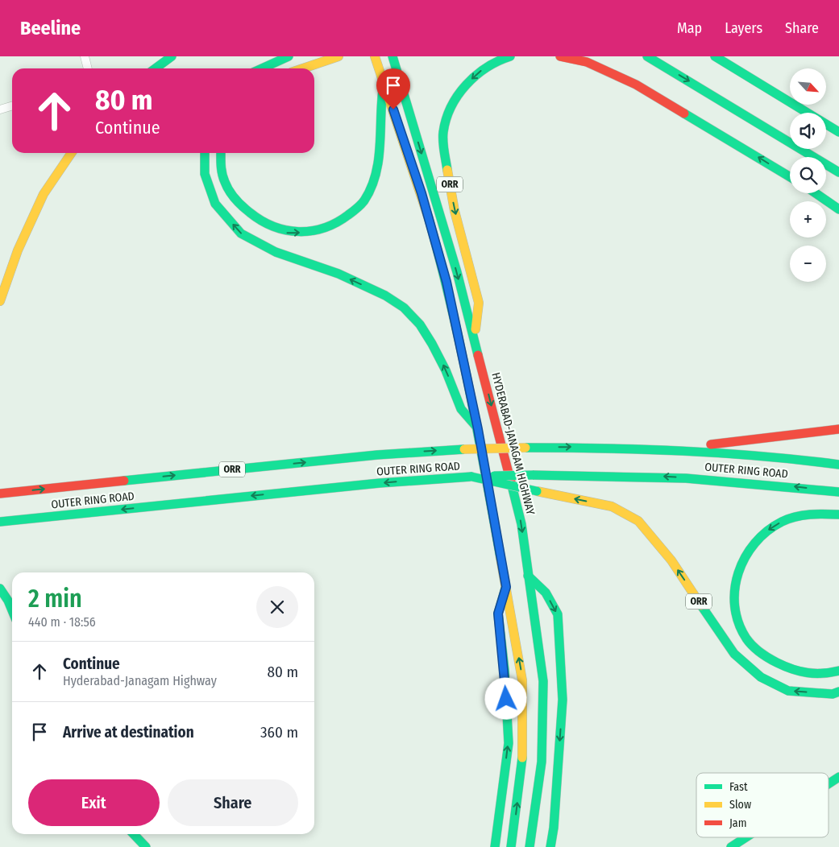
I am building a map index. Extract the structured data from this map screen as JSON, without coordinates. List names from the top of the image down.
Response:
{
  "streets": {
    "main road": ["ORR", "HYDERABAD-JANAGAM HIGHWAY", "OUTER RING ROAD"]
  },
  "crossings": [
    ["ORR", "HYDERABAD-JANAGAM HIGHWAY"],
    ["ORR", "OUTER RING ROAD"]
  ],
  "legend": ["Fast", "Slow", "Jam"],
  "north": "bottom right",
  "page": {
    "header": "Beeline",
    "nav": ["Map", "Layers", "Share"],
    "map_buttons": ["+", "−"],
    "turn": ["80 m", "Continue"],
    "heading": ["2 min", "440 m · 18:56"],
    "list": [
      {
        "name": "Continue",
        "note": "Hyderabad-Janagam Highway",
        "value": "80 m"
      },
      {
        "name": "Arrive at destination",
        "value": "360 m"
      }
    ],
    "buttons": ["Exit", "Share"]
  }
}
